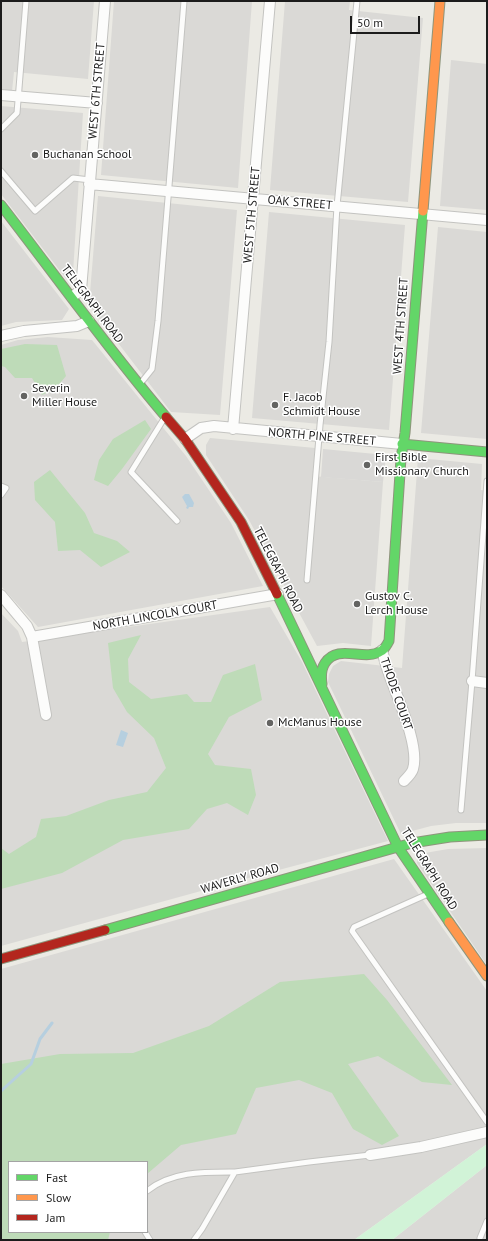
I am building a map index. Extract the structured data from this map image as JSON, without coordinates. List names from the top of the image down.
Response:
{
  "streets": {
    "street": [
      "WEST 6TH STREET",
      "OAK STREET",
      "WEST 5TH STREET",
      "TELEGRAPH ROAD",
      "WEST 4TH STREET",
      "NORTH PINE STREET",
      "NORTH LINCOLN COURT",
      "THODE COURT",
      "WAVERLY ROAD"
    ]
  },
  "crossings": [
    ["WEST 6TH STREET", "OAK STREET"],
    ["WEST 6TH STREET", "TELEGRAPH ROAD"],
    ["OAK STREET", "WEST 5TH STREET"],
    ["OAK STREET", "WEST 4TH STREET"],
    ["WEST 5TH STREET", "NORTH PINE STREET"],
    ["TELEGRAPH ROAD", "NORTH PINE STREET"],
    ["TELEGRAPH ROAD", "NORTH LINCOLN COURT"],
    ["TELEGRAPH ROAD", "WAVERLY ROAD"],
    ["WEST 4TH STREET", "NORTH PINE STREET"],
    ["WEST 4TH STREET", "THODE COURT"]
  ],
  "places": [
    "Buchanan School",
    "Severin Miller House",
    "F. Jacob Schmidt House",
    "First Bible Missionary Church",
    "Gustov C. Lerch House",
    "McManus House"
  ],
  "legend": ["Fast", "Slow", "Jam"],
  "scale_bar": "50 m"
}
